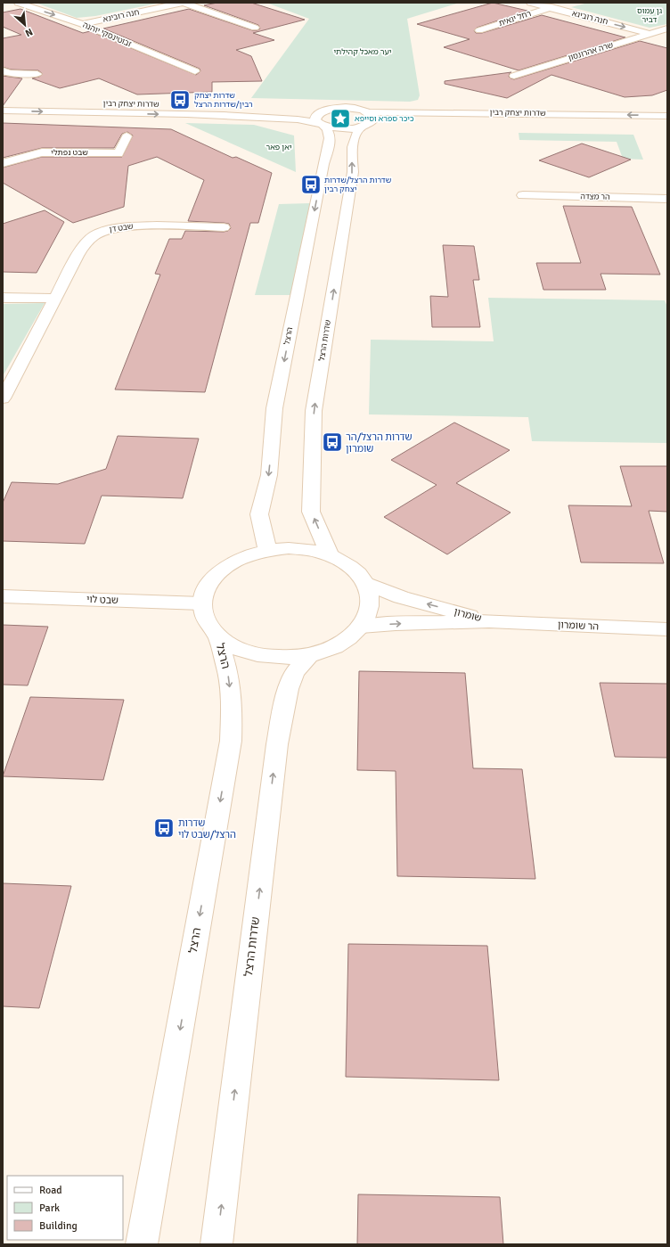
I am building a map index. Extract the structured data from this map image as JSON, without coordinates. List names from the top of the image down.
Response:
{
  "streets": {
    "main road": [
      "חנה רובינא",
      "רחל ינאית",
      "זבוטינסקי יוהנה",
      "שרה אהרונסון",
      "שדרות יצחק רבין",
      "שבט נפתלי",
      "הר מצדה",
      "שבט דן",
      "הרצל",
      "שדרות הרצל",
      "שבט לוי",
      "שומרון",
      "הר שומרון"
    ]
  },
  "crossings": [
    ["חנה רובינא", "רחל ינאית"],
    ["חנה רובינא", "זבוטינסקי יוהנה"],
    ["חנה רובינא", "שרה אהרונסון"],
    ["שדרות יצחק רבין", "הרצל"],
    ["שדרות יצחק רבין", "שדרות הרצל"],
    ["שומרון", "הר שומרון"]
  ],
  "one_way": ["חנה רובינא", "הרצל", "שדרות הרצל"],
  "parks": ["גן עמוס דביר", "יער מאכל קהילתי", "יאן פאר"],
  "places": {
    "bus stop": [
      "שדרות יצחק רבין/שדרות הרצל",
      "שדרות הרצל/שדרות יצחק רבין",
      "שדרות הרצל/הר שומרון",
      "שדרות הרצל/שבט לוי"
    ],
    "place": ["כיכר ספרא וסייפא"]
  },
  "legend": ["Road", "Park", "Building"],
  "north": "bottom right"
}
